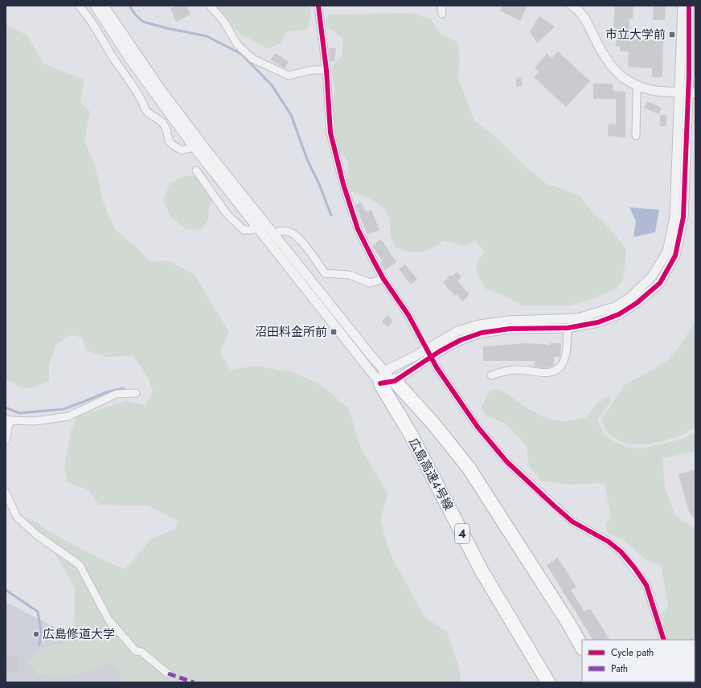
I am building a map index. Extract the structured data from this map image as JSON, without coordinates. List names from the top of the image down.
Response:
{
  "streets": {
    "highway": ["広島高速4号線", "4"]
  },
  "places": {
    "transit": ["市立大学前", "沼田料金所前"],
    "other": ["広島修道大学"]
  },
  "legend": ["Cycle path", "Path"]
}
